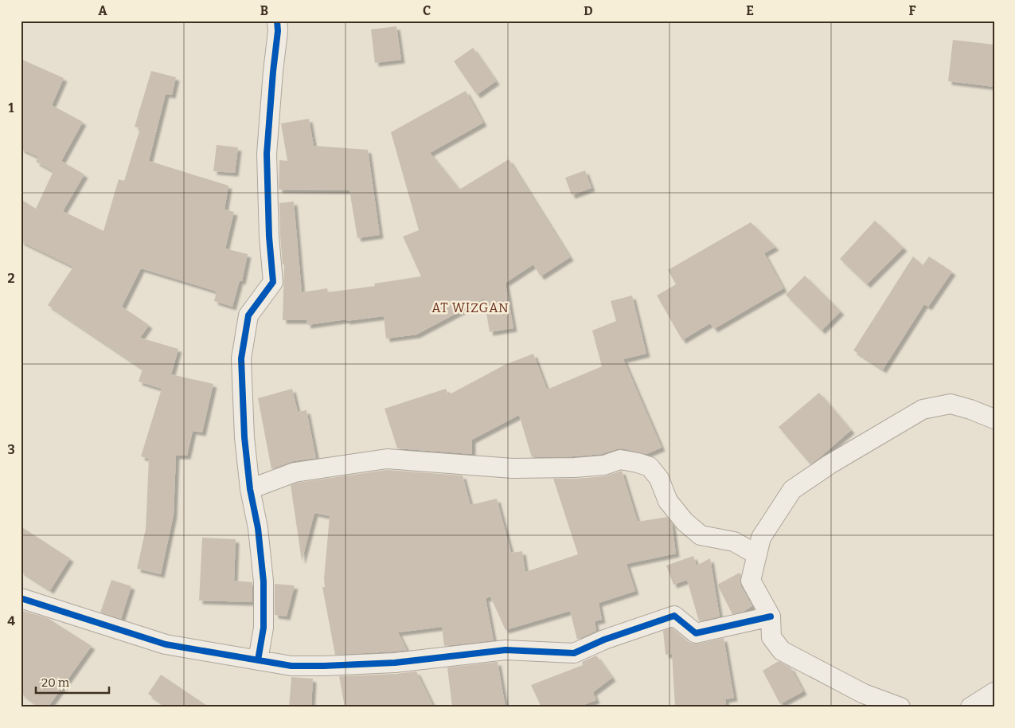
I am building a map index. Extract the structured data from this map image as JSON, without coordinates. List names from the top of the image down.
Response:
{
  "districts": ["AT WIZGAN"],
  "scale_bar": "20 m",
  "grid": {
    "columns": [
      "A",
      "B",
      "C",
      "D",
      "E",
      "F"
    ],
    "rows": [
      "1",
      "2",
      "3",
      "4"
    ]
  }
}
